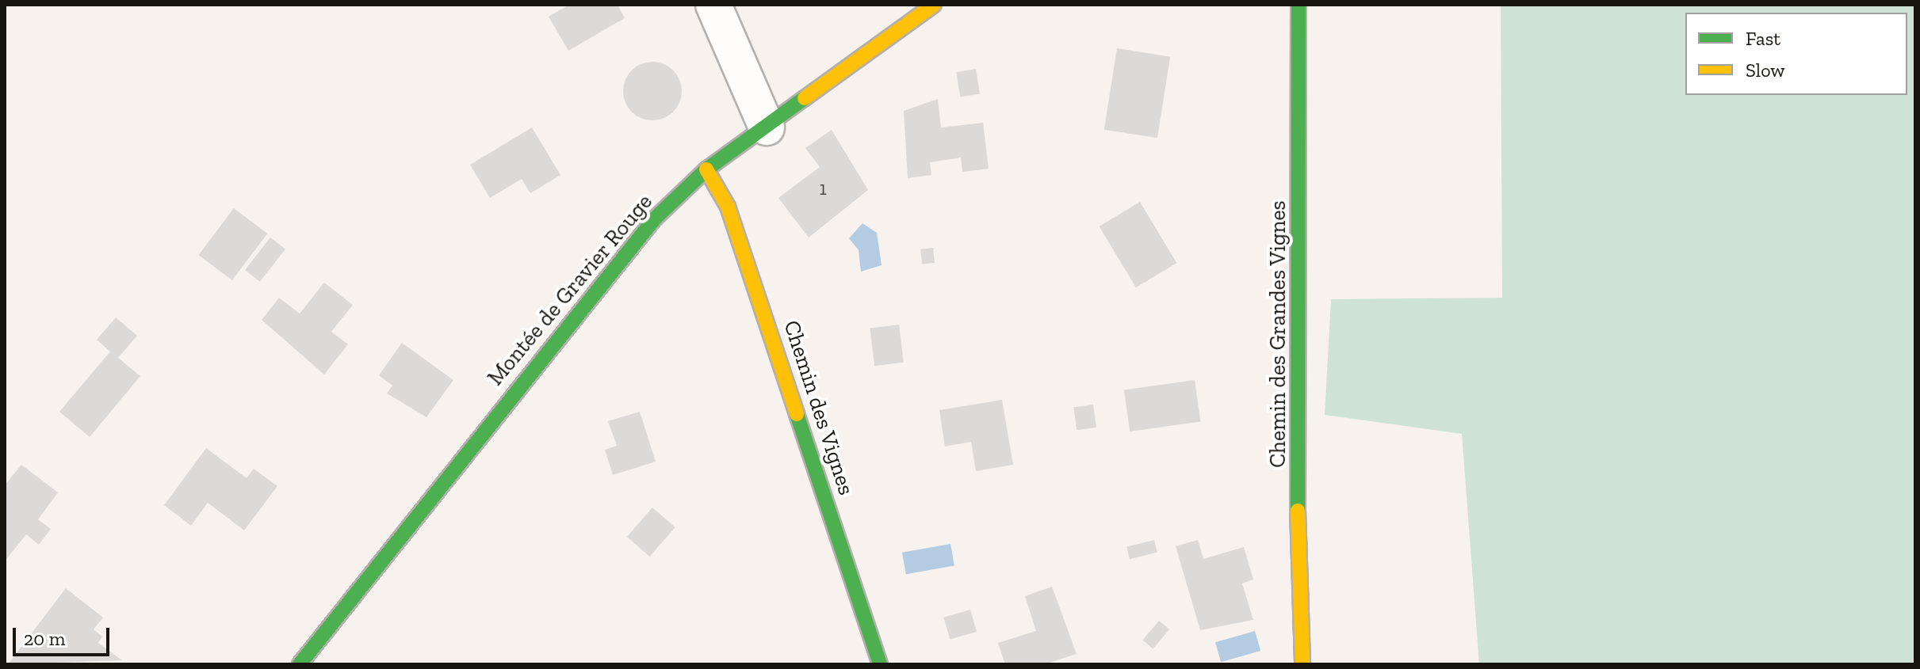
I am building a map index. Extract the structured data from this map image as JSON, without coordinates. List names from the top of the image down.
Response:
{
  "streets": {
    "street": ["Montée de Gravier Rouge", "Chemin des Grandes Vignes", "Chemin des Vignes"]
  },
  "crossings": [
    ["Montée de Gravier Rouge", "Chemin des Vignes"]
  ],
  "house_numbers": ["1"],
  "legend": ["Fast", "Slow"],
  "scale_bar": "20 m"
}
